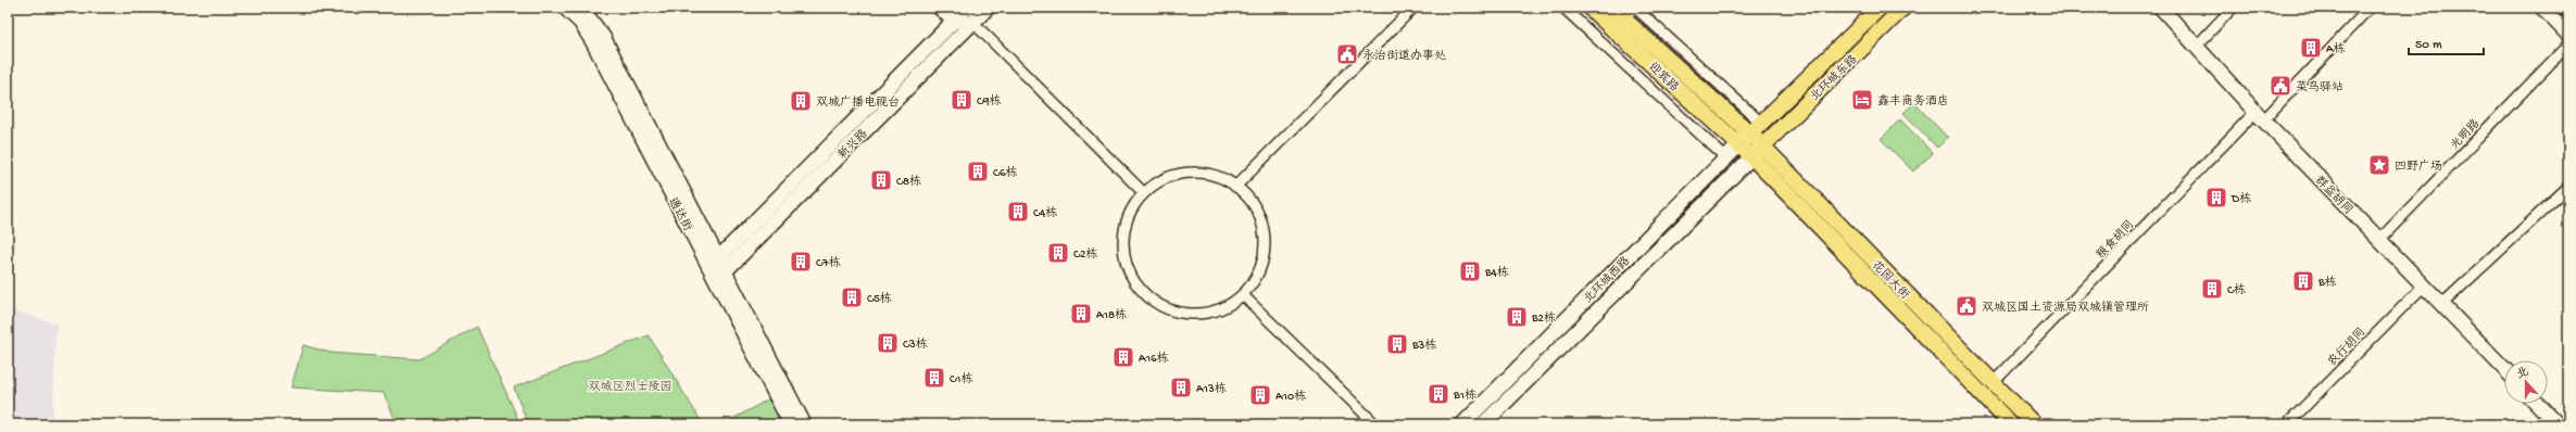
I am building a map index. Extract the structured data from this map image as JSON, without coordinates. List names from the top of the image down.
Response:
{
  "streets": {
    "main road": [
      "迎宾路",
      "北环城东路",
      "新兴路",
      "群益胡同",
      "通达街",
      "北环城西路",
      "花园大街"
    ],
    "street": ["光明路", "粮食胡同", "农行胡同"]
  },
  "crossings": [
    ["迎宾路", "北环城东路"],
    ["迎宾路", "北环城西路"],
    ["迎宾路", "花园大街"],
    ["北环城东路", "北环城西路"],
    ["北环城东路", "花园大街"],
    ["光明路", "群益胡同"],
    ["新兴路", "通达街"],
    ["群益胡同", "粮食胡同"],
    ["群益胡同", "农行胡同"],
    ["粮食胡同", "花园大街"],
    ["北环城西路", "花园大街"]
  ],
  "parks": ["双城区烈士陵园"],
  "places": {
    "building": [
      "A栋",
      "C9栋",
      "双城广播电视台",
      "C6栋",
      "C8栋",
      "D栋",
      "C4栋",
      "C2栋",
      "C7栋",
      "B4栋",
      "B栋",
      "C栋",
      "C5栋",
      "A18栋",
      "B2栋",
      "C3栋",
      "B3栋",
      "A16栋",
      "C1栋",
      "A13栋",
      "B1栋",
      "A10栋"
    ],
    "public building": ["永治街道办事处", "菜鸟驿站", "双城区国土资源局双城镇管理所"],
    "hotel": ["鑫丰商务酒店"],
    "place": ["四野广场"]
  },
  "scale_bar": "50 m",
  "north": "top"
}
